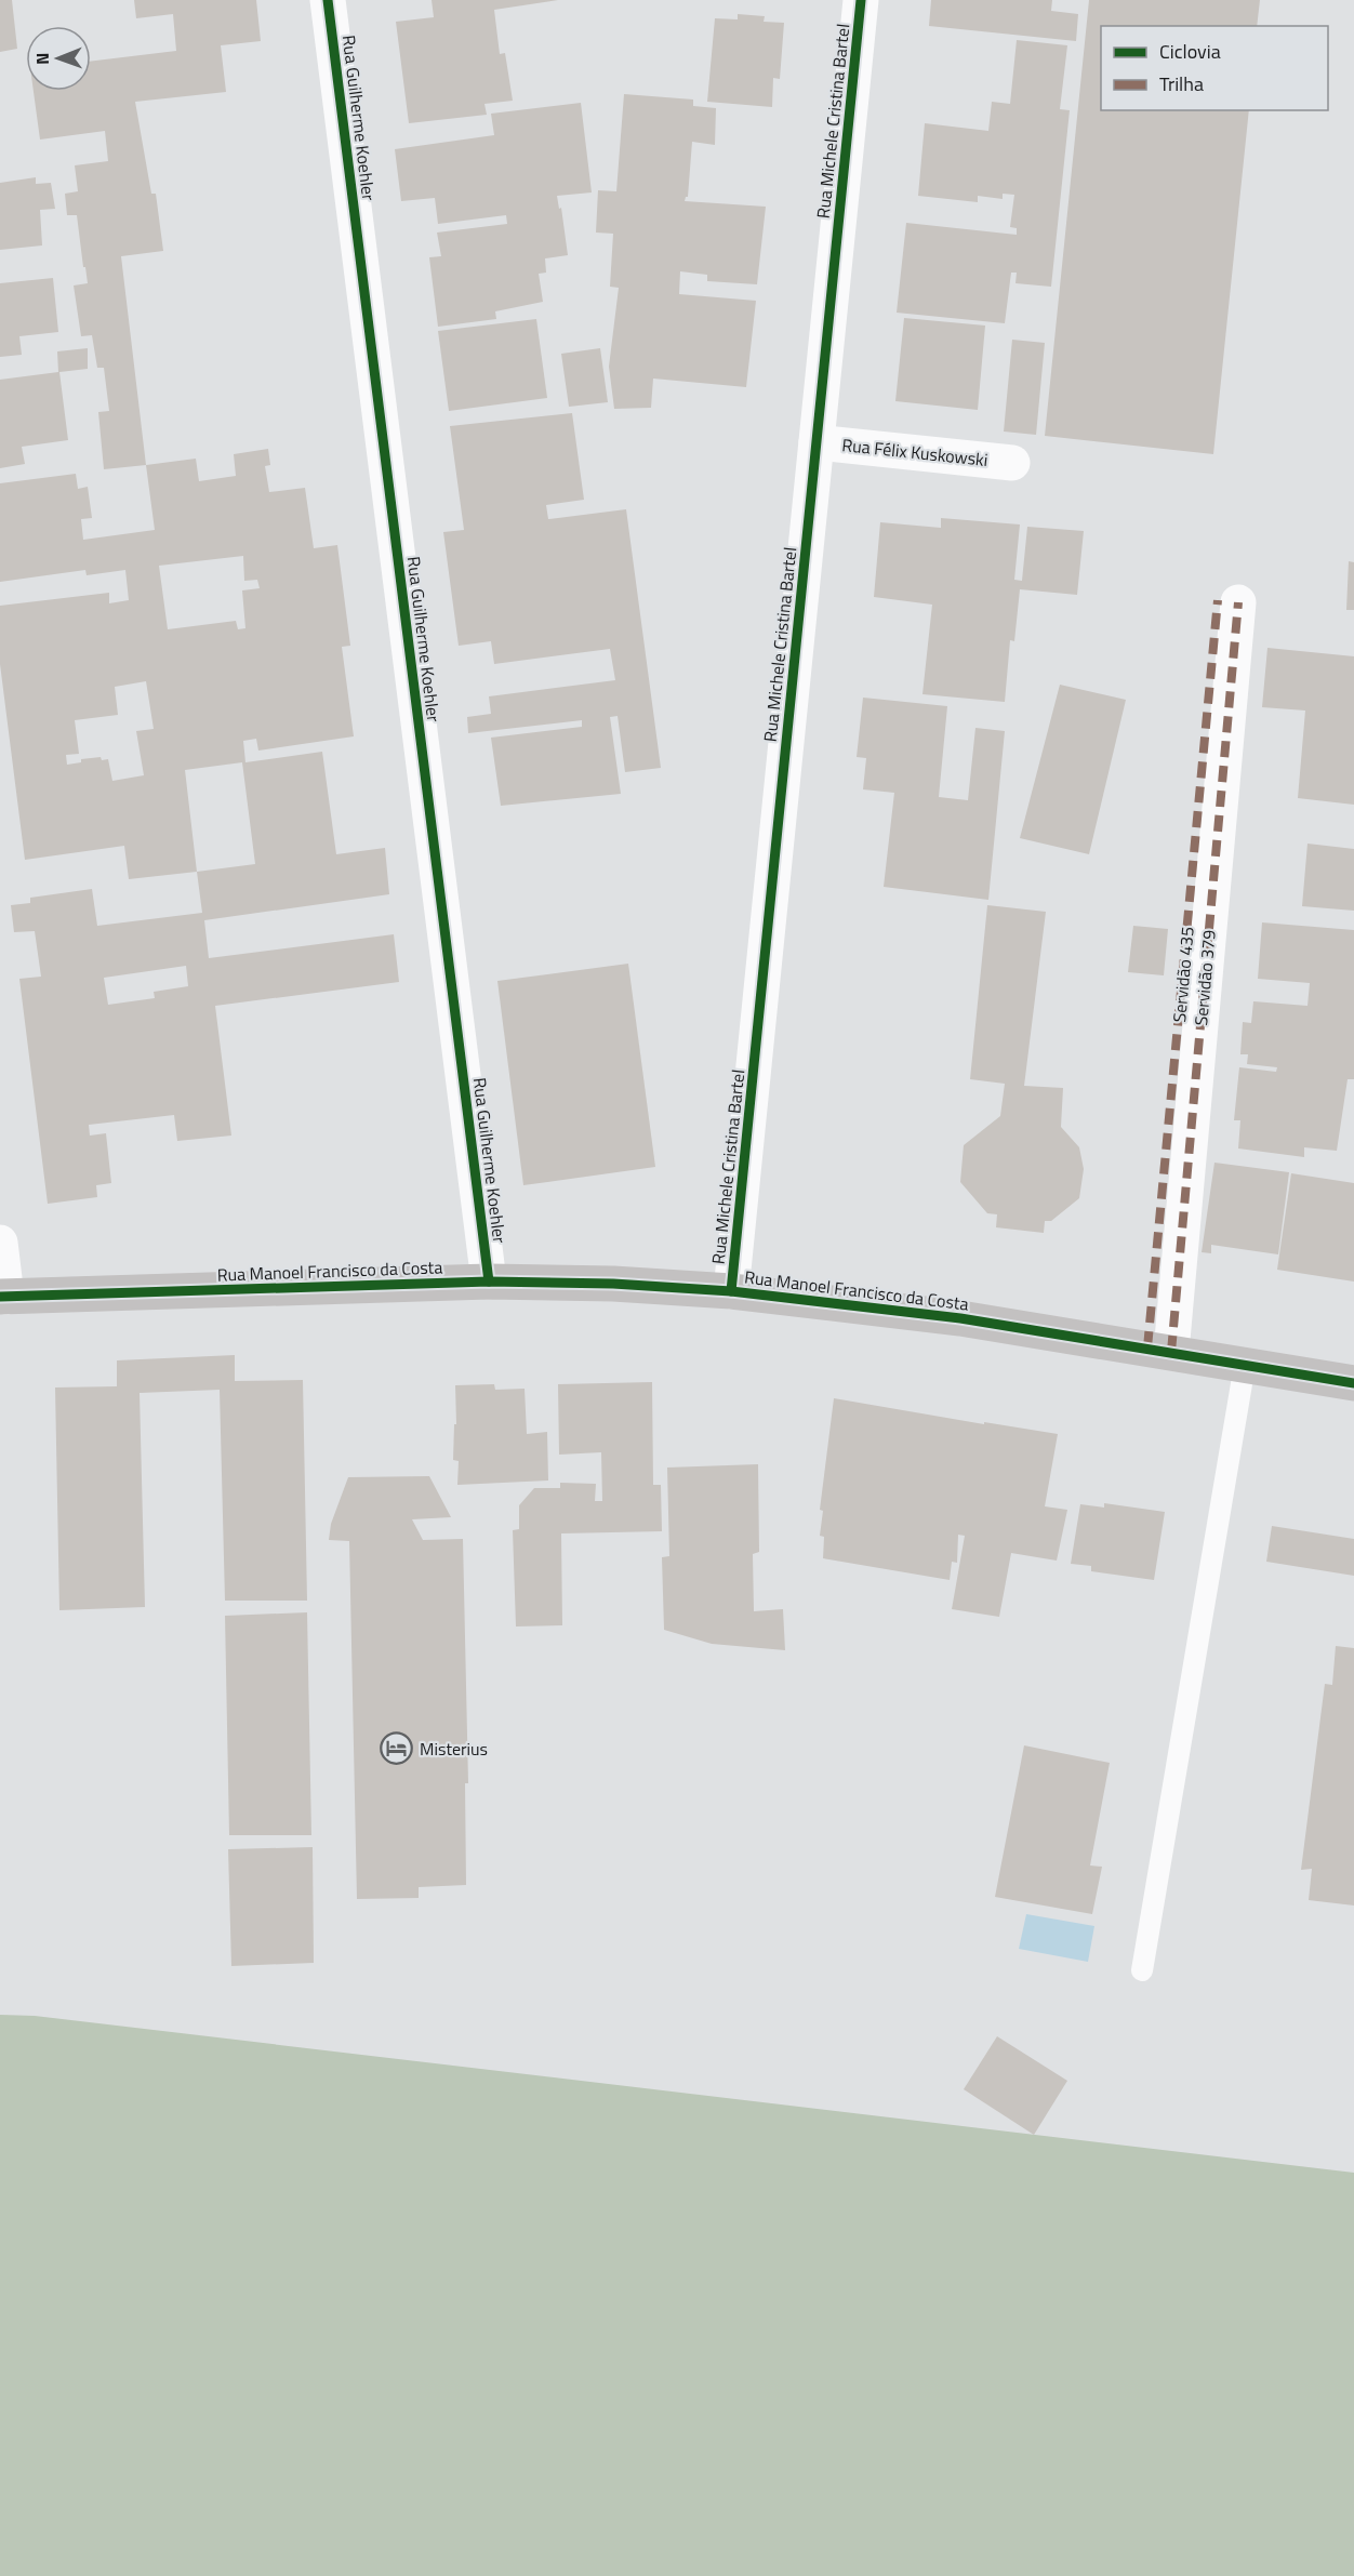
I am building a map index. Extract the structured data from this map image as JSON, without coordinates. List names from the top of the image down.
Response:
{
  "streets": {
    "main road": ["Rua Manoel Francisco da Costa"],
    "street": [
      "Rua Guilherme Koehler",
      "Rua Michele Cristina Bartel",
      "Rua Félix Kuskowski",
      "Servidão 379"
    ]
  },
  "crossings": [
    ["Rua Guilherme Koehler", "Rua Manoel Francisco da Costa"],
    ["Rua Michele Cristina Bartel", "Rua Félix Kuskowski"],
    ["Rua Michele Cristina Bartel", "Rua Manoel Francisco da Costa"],
    ["Servidão 379", "Rua Manoel Francisco da Costa"]
  ],
  "places": {
    "hotel": ["Misterius"]
  },
  "legend": ["Ciclovia", "Trilha"],
  "north": "left"
}
